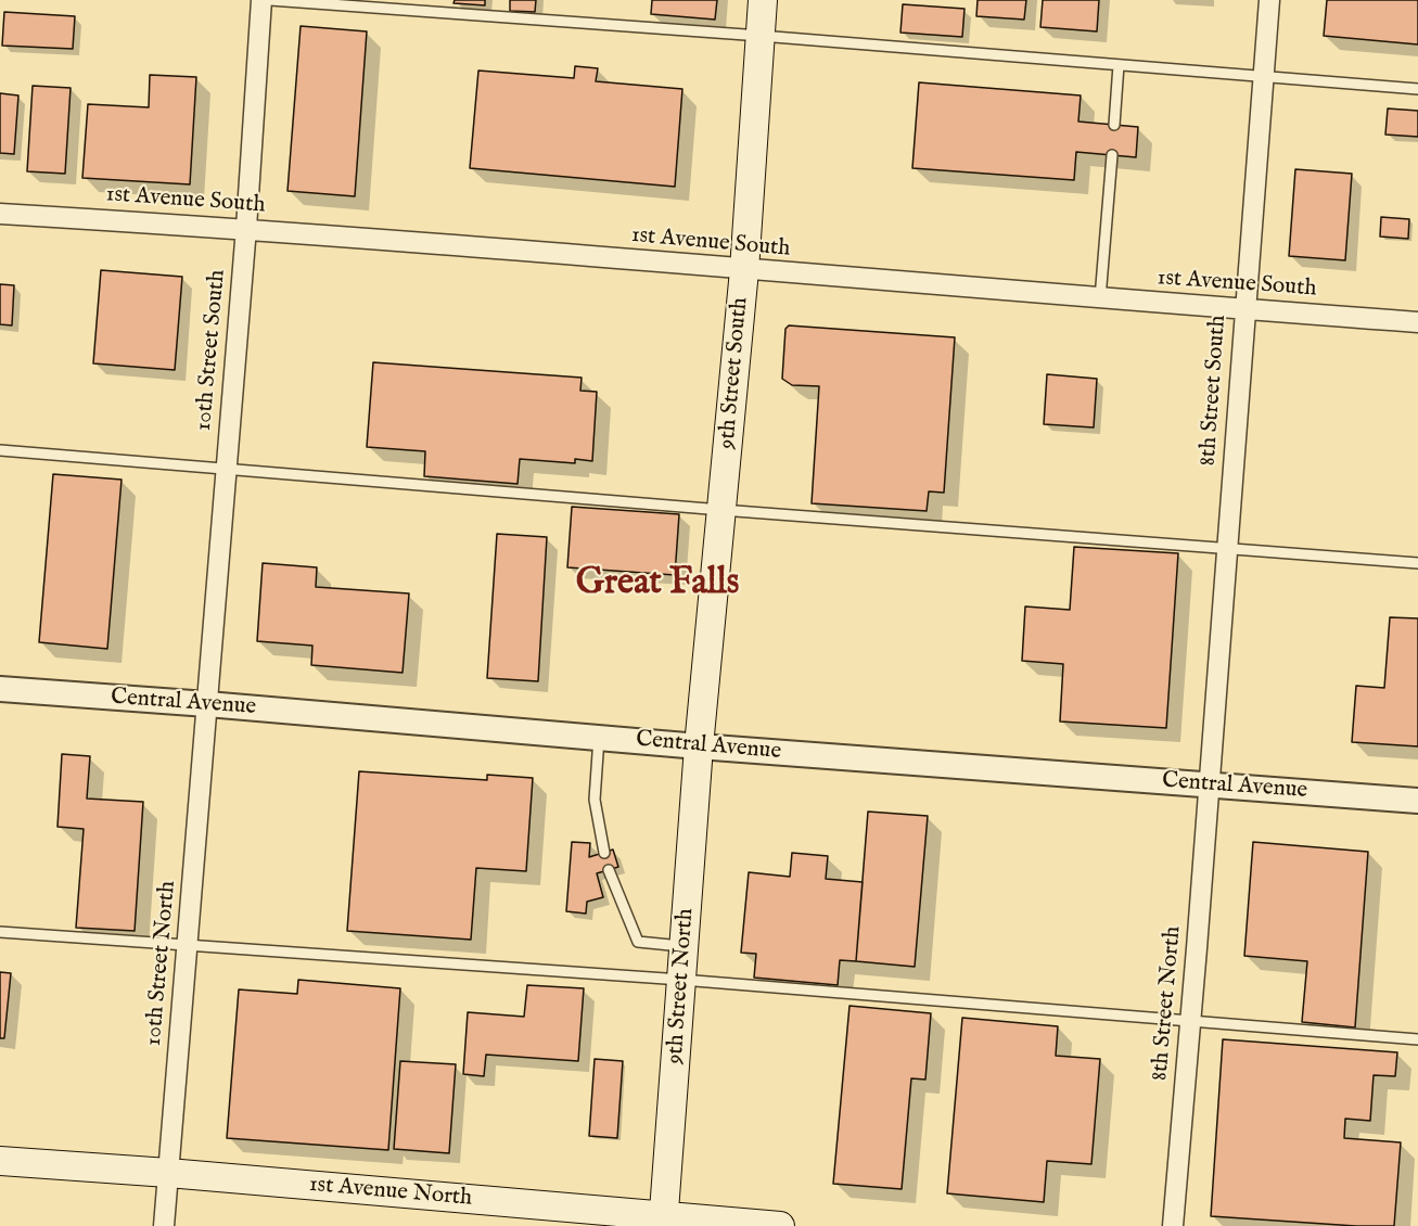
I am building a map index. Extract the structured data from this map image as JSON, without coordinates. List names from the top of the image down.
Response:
{
  "streets": {
    "main road": ["9th Street South", "9th Street North", "1st Avenue North"],
    "street": [
      "1st Avenue South",
      "10th Street South",
      "8th Street South",
      "Central Avenue",
      "10th Street North",
      "8th Street North"
    ]
  },
  "crossings": [
    ["1st Avenue South", "10th Street South"],
    ["1st Avenue South", "9th Street South"],
    ["1st Avenue South", "8th Street South"],
    ["10th Street South", "Central Avenue"],
    ["10th Street South", "10th Street North"],
    ["9th Street South", "Central Avenue"],
    ["9th Street South", "9th Street North"],
    ["8th Street South", "Central Avenue"],
    ["8th Street South", "8th Street North"],
    ["Central Avenue", "10th Street North"],
    ["Central Avenue", "9th Street North"],
    ["Central Avenue", "8th Street North"],
    ["10th Street North", "1st Avenue North"],
    ["9th Street North", "1st Avenue North"]
  ],
  "districts": ["Great Falls"]
}
